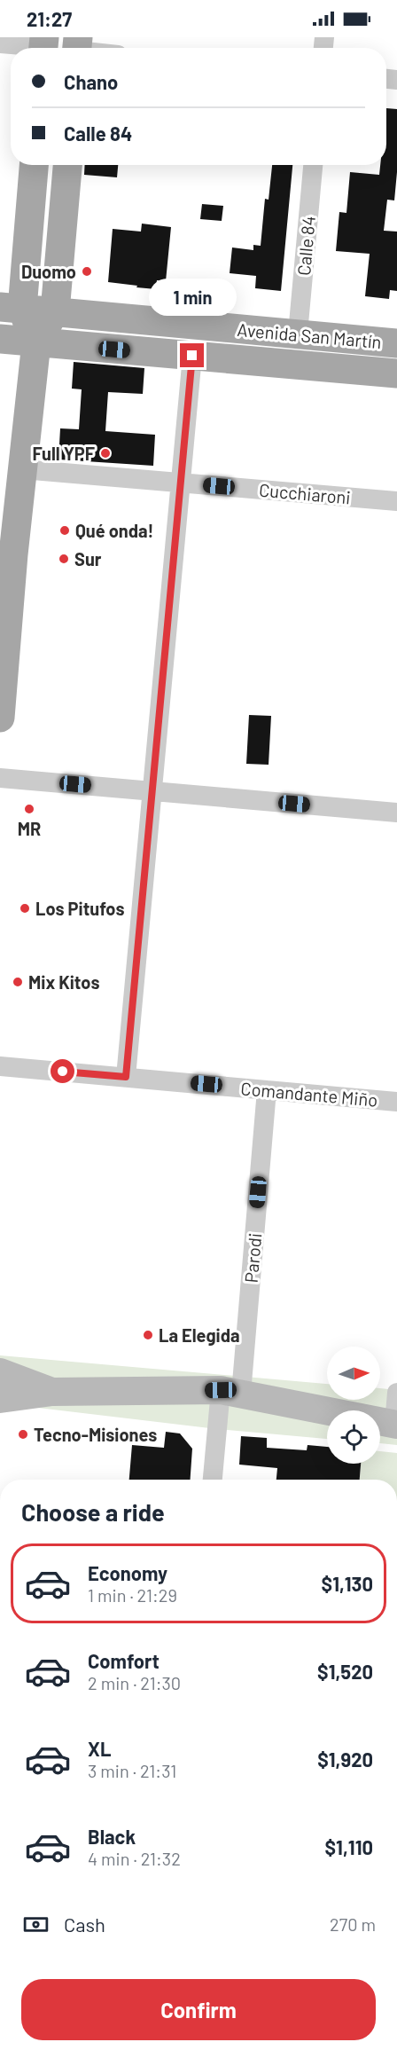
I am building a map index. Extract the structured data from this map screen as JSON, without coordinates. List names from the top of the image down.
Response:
{
  "streets": {
    "main road": ["Avenida San Martín"],
    "street": [
      "Calle 84",
      "Cucchiaroni",
      "Comandante Miño",
      "Parodi"
    ]
  },
  "crossings": [
    ["Calle 84", "Avenida San Martín"],
    ["Comandante Miño", "Parodi"]
  ],
  "places": [
    "Duomo",
    "Full YPF",
    "Qué onda!",
    "Sur",
    "MR",
    "Los Pitufos",
    "Mix Kitos",
    "La Elegida",
    "Tecno-Misiones"
  ],
  "north": "right",
  "page": {
    "status": "21:27",
    "banner": ["Chano", "Calle 84"],
    "bubble": "1 min",
    "heading": "Choose a ride",
    "list": [
      {
        "name": "Economy",
        "note": "1 min · 21:29",
        "value": "$1,130"
      },
      {
        "name": "Comfort",
        "note": "2 min · 21:30",
        "value": "$1,520"
      },
      {
        "name": "XL",
        "note": "3 min · 21:31",
        "value": "$1,920"
      },
      {
        "name": "Black",
        "note": "4 min · 21:32",
        "value": "$1,110"
      }
    ],
    "pay": ["Cash", "270 m"],
    "buttons": "Confirm"
  }
}
